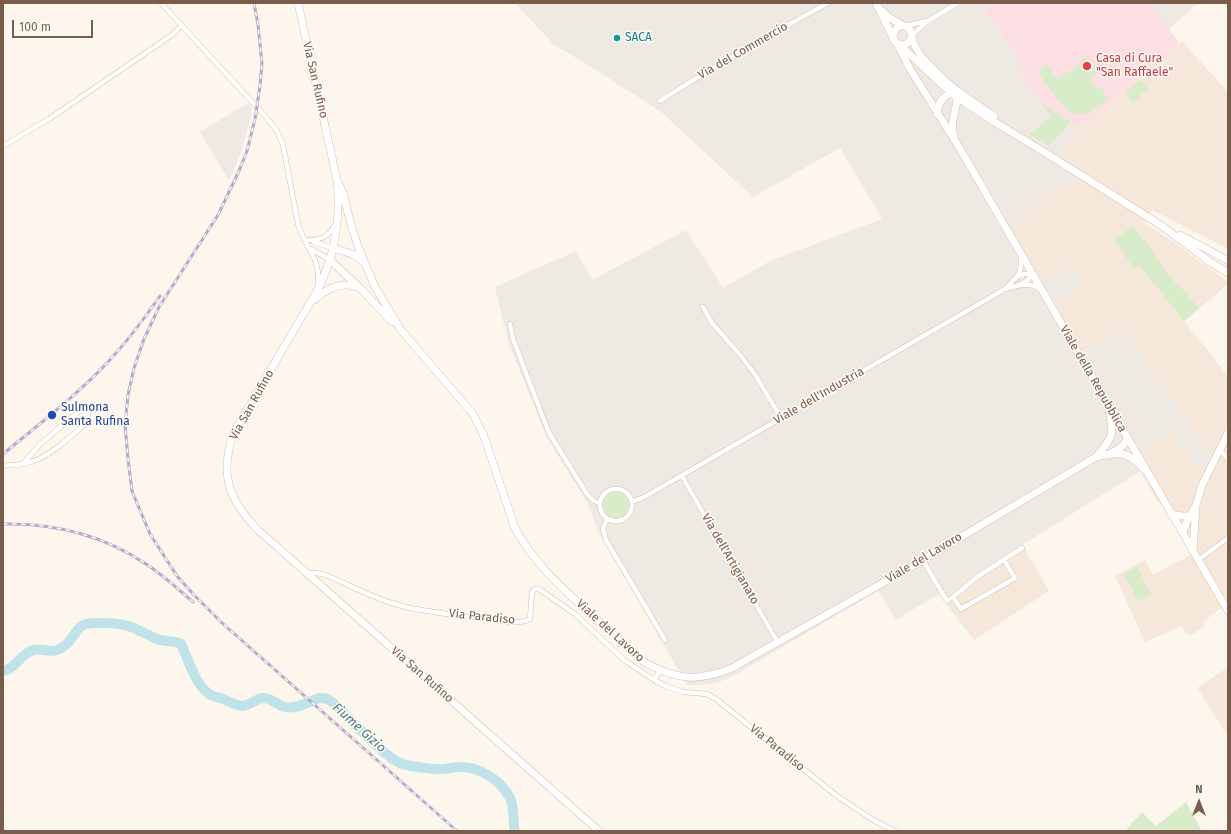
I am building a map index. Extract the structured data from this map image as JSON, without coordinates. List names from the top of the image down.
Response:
{
  "streets": {
    "street": [
      "Via del Commercio",
      "Via San Rufino",
      "Viale della Repubblica",
      "Viale dell'Industria",
      "Viale del Lavoro",
      "Via dell'Artigianato",
      "Via Paradiso"
    ]
  },
  "crossings": [
    ["Via San Rufino", "Viale del Lavoro"],
    ["Via San Rufino", "Via Paradiso"],
    ["Viale della Repubblica", "Viale dell'Industria"],
    ["Viale dell'Industria", "Via dell'Artigianato"],
    ["Viale del Lavoro", "Via dell'Artigianato"]
  ],
  "water": ["Fiume Gizio"],
  "places": ["SACA", "Casa di Cura \"San Raffaele\"", "Sulmona Santa Rufina"],
  "scale_bar": "100 m",
  "north": "top"
}
